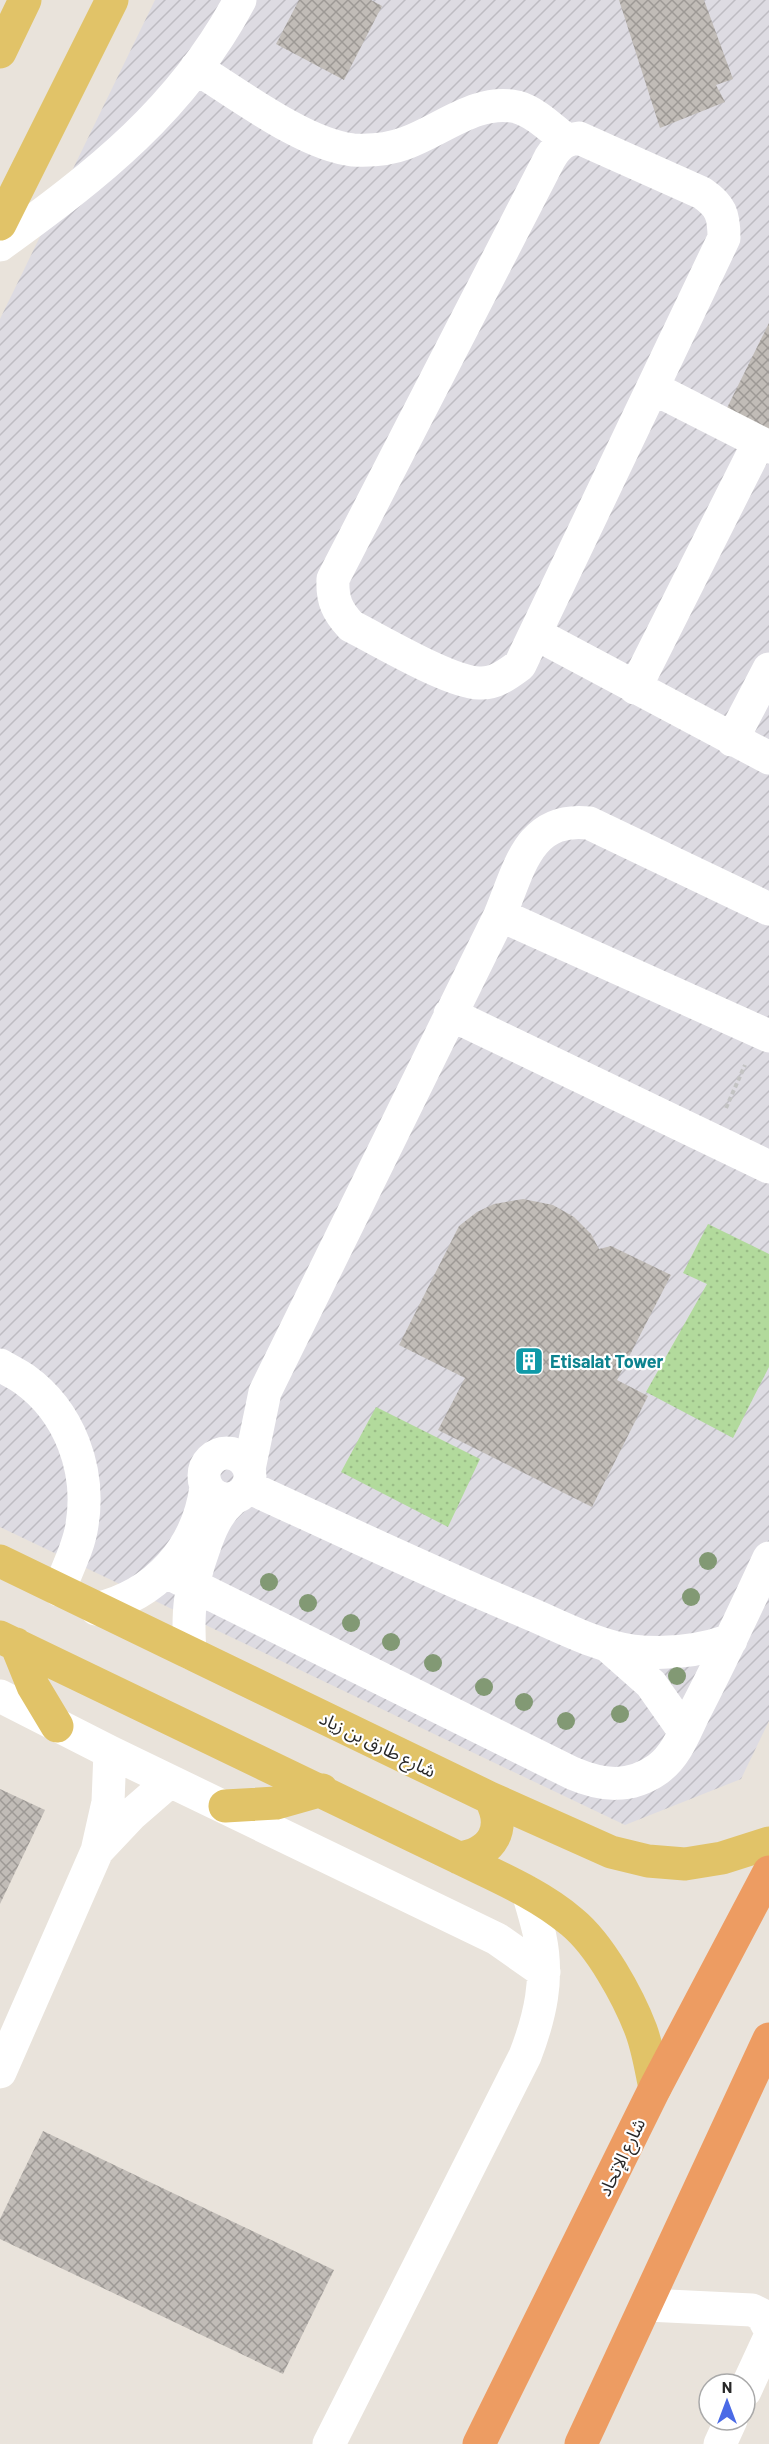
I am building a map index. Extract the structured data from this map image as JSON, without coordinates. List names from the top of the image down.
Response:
{
  "streets": {
    "highway": ["شارع الإتحاد"],
    "main road": ["شارع طارق بن زياد"]
  },
  "places": {
    "building": ["Etisalat Tower"]
  },
  "north": "top"
}
